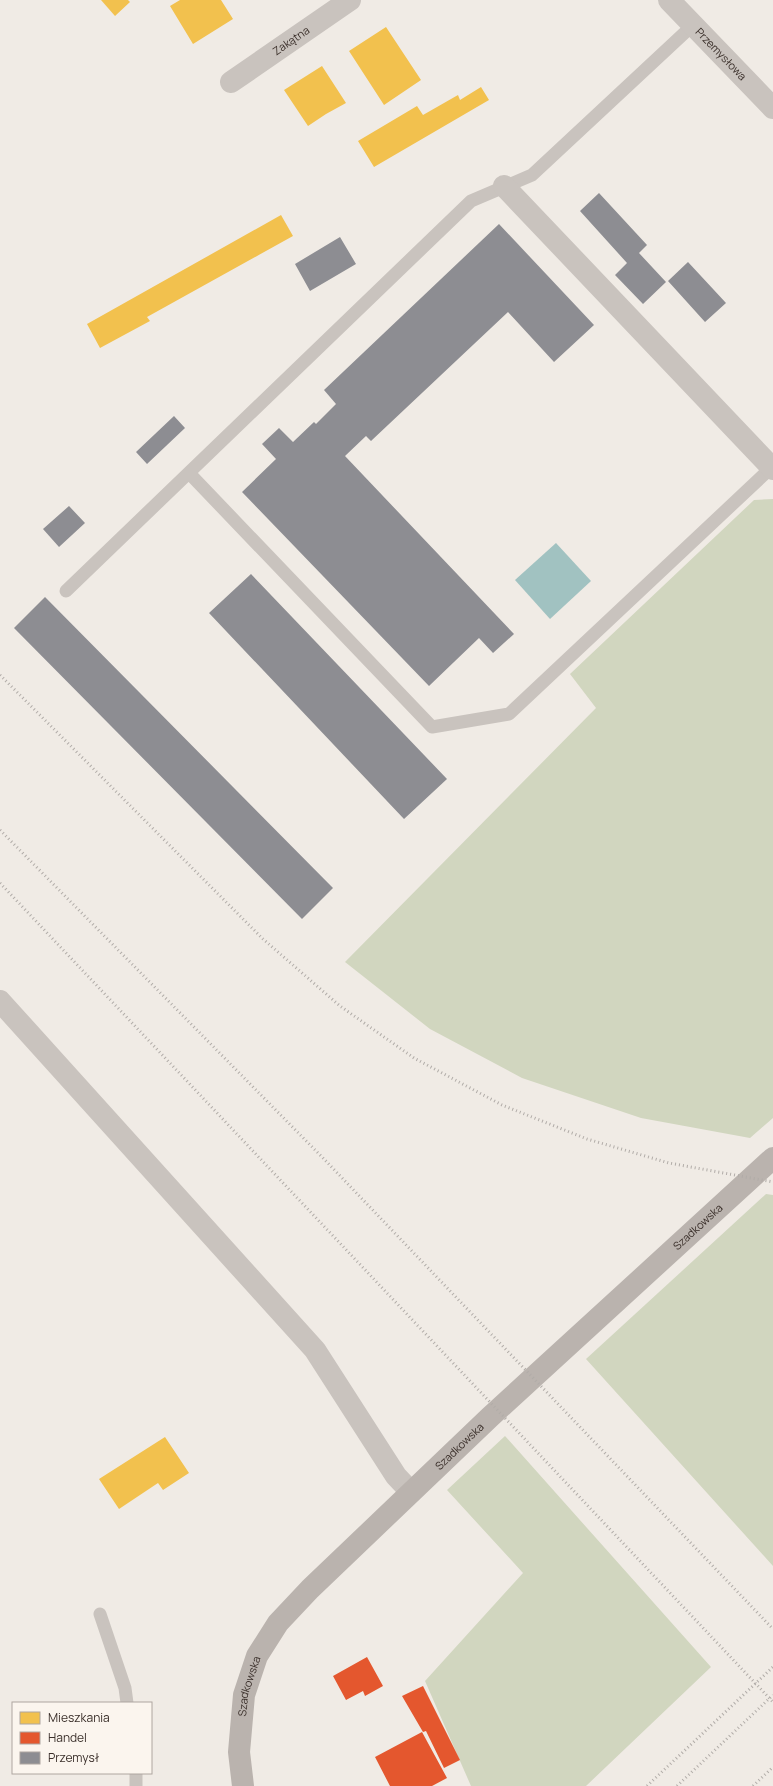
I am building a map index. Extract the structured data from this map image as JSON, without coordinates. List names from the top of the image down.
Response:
{
  "streets": {
    "street": ["Zakątna", "Przemysłowa", "Szadkowska"]
  },
  "legend": ["Mieszkania", "Handel", "Przemysł"]
}
